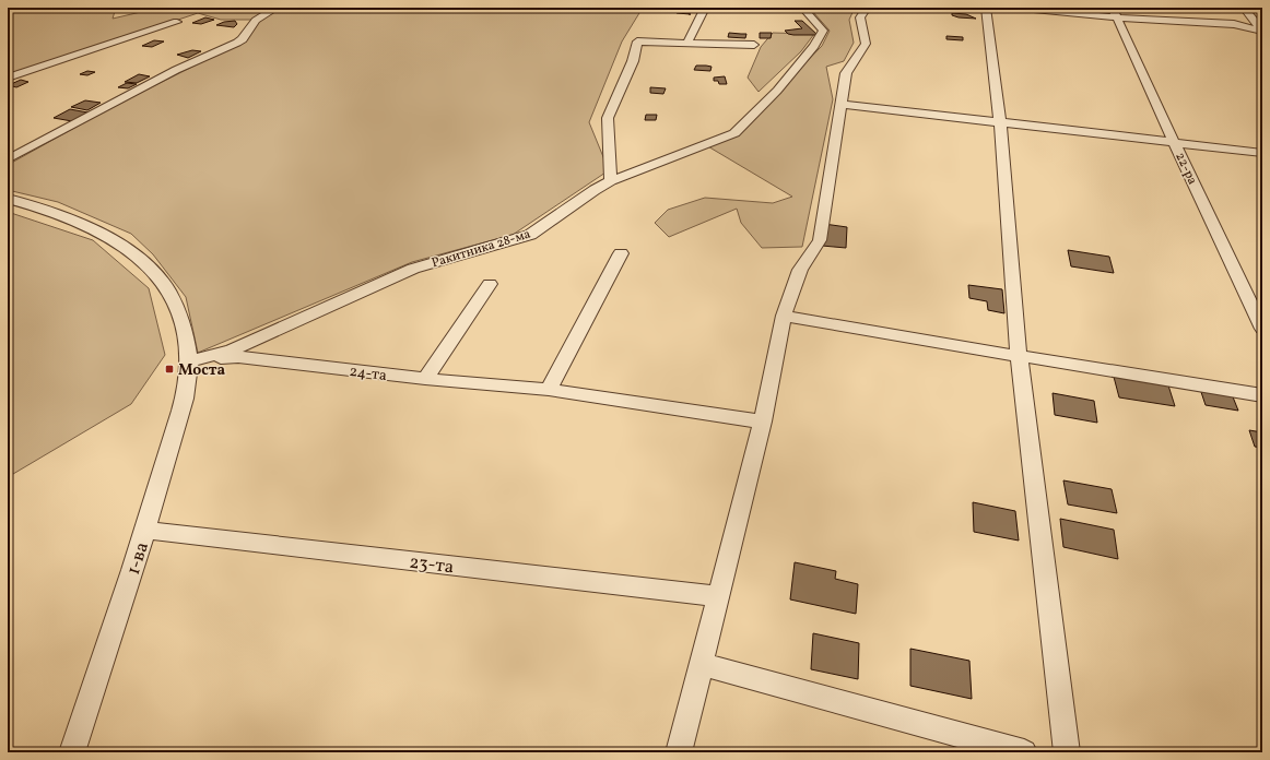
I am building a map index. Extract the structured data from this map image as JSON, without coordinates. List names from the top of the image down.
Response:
{
  "streets": {
    "street": [
      "22-ра",
      "Ракитника 28-ма",
      "24-та",
      "1-ва",
      "23-та"
    ]
  },
  "crossings": [
    ["Ракитника 28-ма", "24-та"],
    ["Ракитника 28-ма", "1-ва"],
    ["24-та", "1-ва"],
    ["1-ва", "23-та"]
  ],
  "places": {
    "transit": ["Моста"]
  }
}
